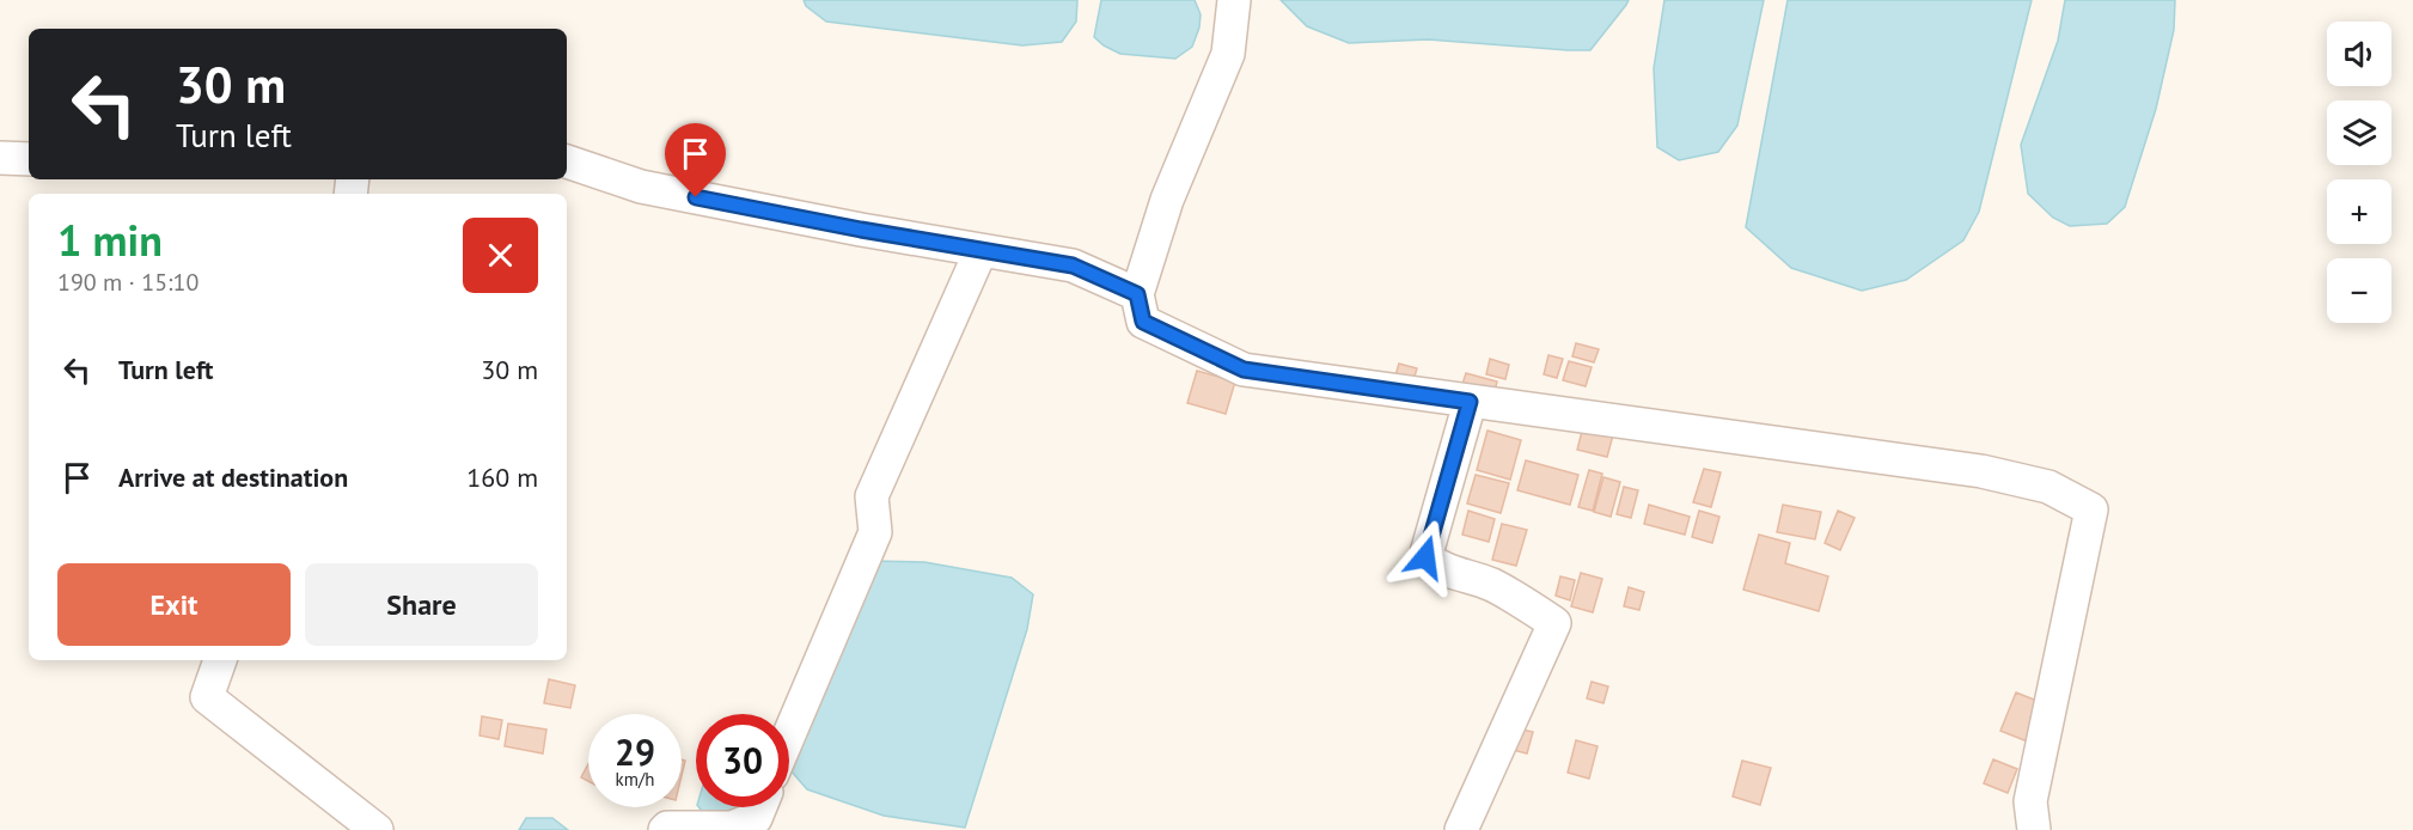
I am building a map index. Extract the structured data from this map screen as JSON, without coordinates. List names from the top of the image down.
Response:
{
  "page": {
    "map_buttons": ["+", "−"],
    "turn": ["30 m", "Turn left"],
    "heading": ["1 min", "190 m · 15:10"],
    "list": [
      {
        "name": "Turn left",
        "value": "30 m"
      },
      {
        "name": "Arrive at destination",
        "value": "160 m"
      }
    ],
    "buttons": ["Exit", "Share"],
    "speed": "29 km/h",
    "limit": "30"
  }
}
